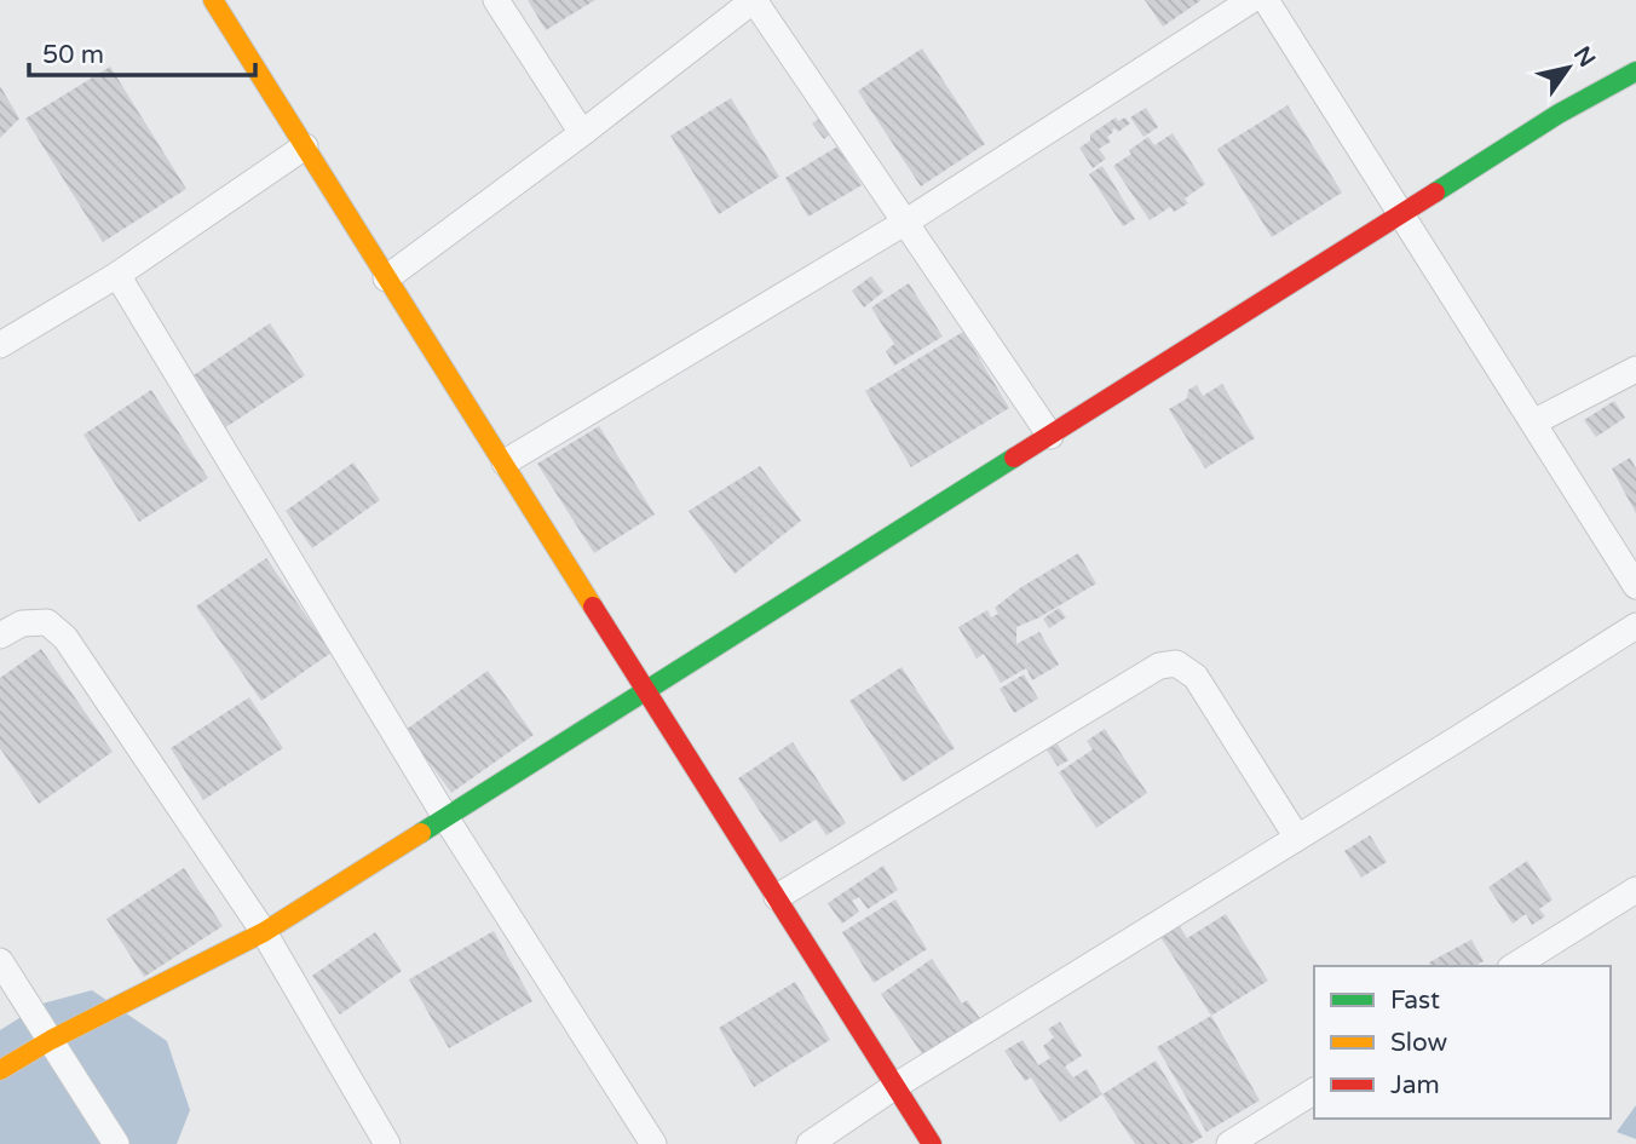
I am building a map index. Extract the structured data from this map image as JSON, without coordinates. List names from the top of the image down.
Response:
{
  "legend": ["Fast", "Slow", "Jam"],
  "scale_bar": "50 m",
  "north": "top right"
}
